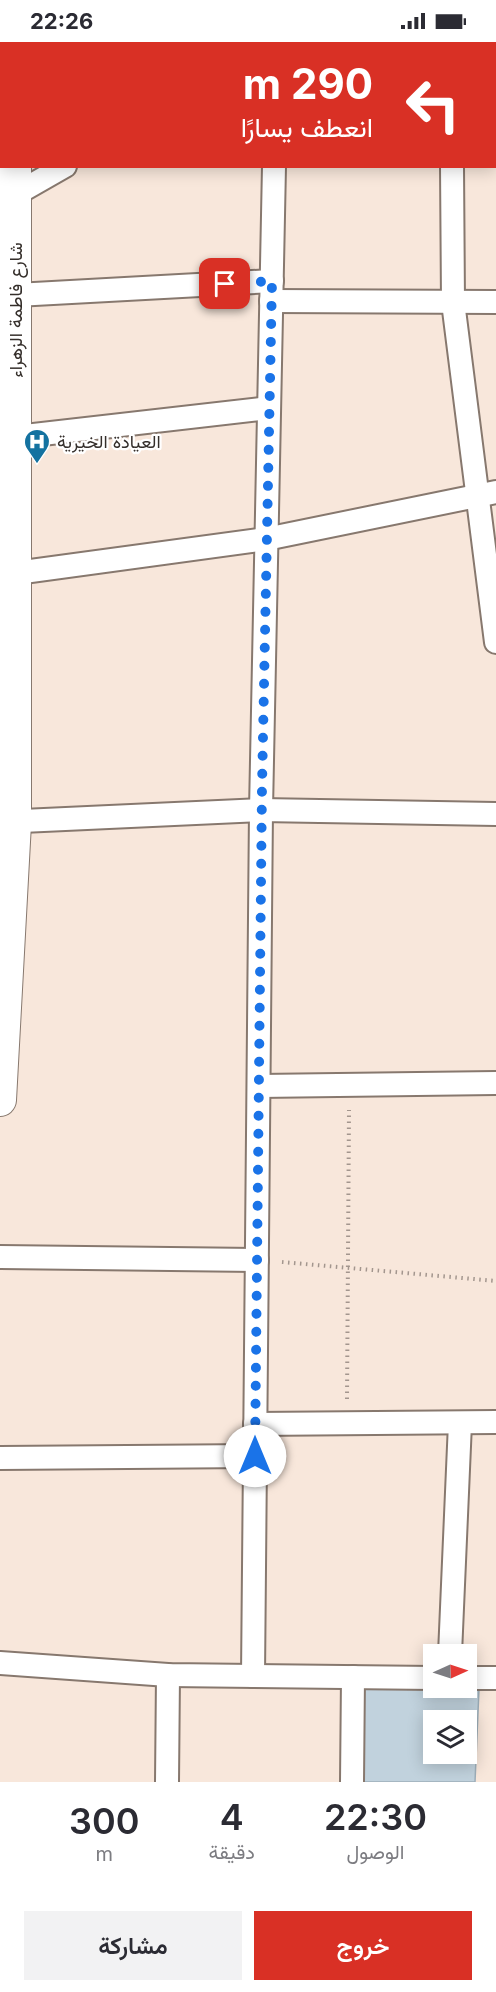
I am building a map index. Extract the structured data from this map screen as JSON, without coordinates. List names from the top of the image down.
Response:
{
  "streets": {
    "main road": ["شارع فاطمة الزهراء"]
  },
  "places": {
    "hospital": ["العيادة الخيرية"]
  },
  "north": "right",
  "page": {
    "status": "22:26",
    "turn": ["290 m", "انعطف يسارًا"],
    "eta": [
      "22:30",
      "الوصول",
      "4",
      "دقيقة",
      "300",
      "m"
    ],
    "buttons": ["خروج", "مشاركة"]
  }
}
